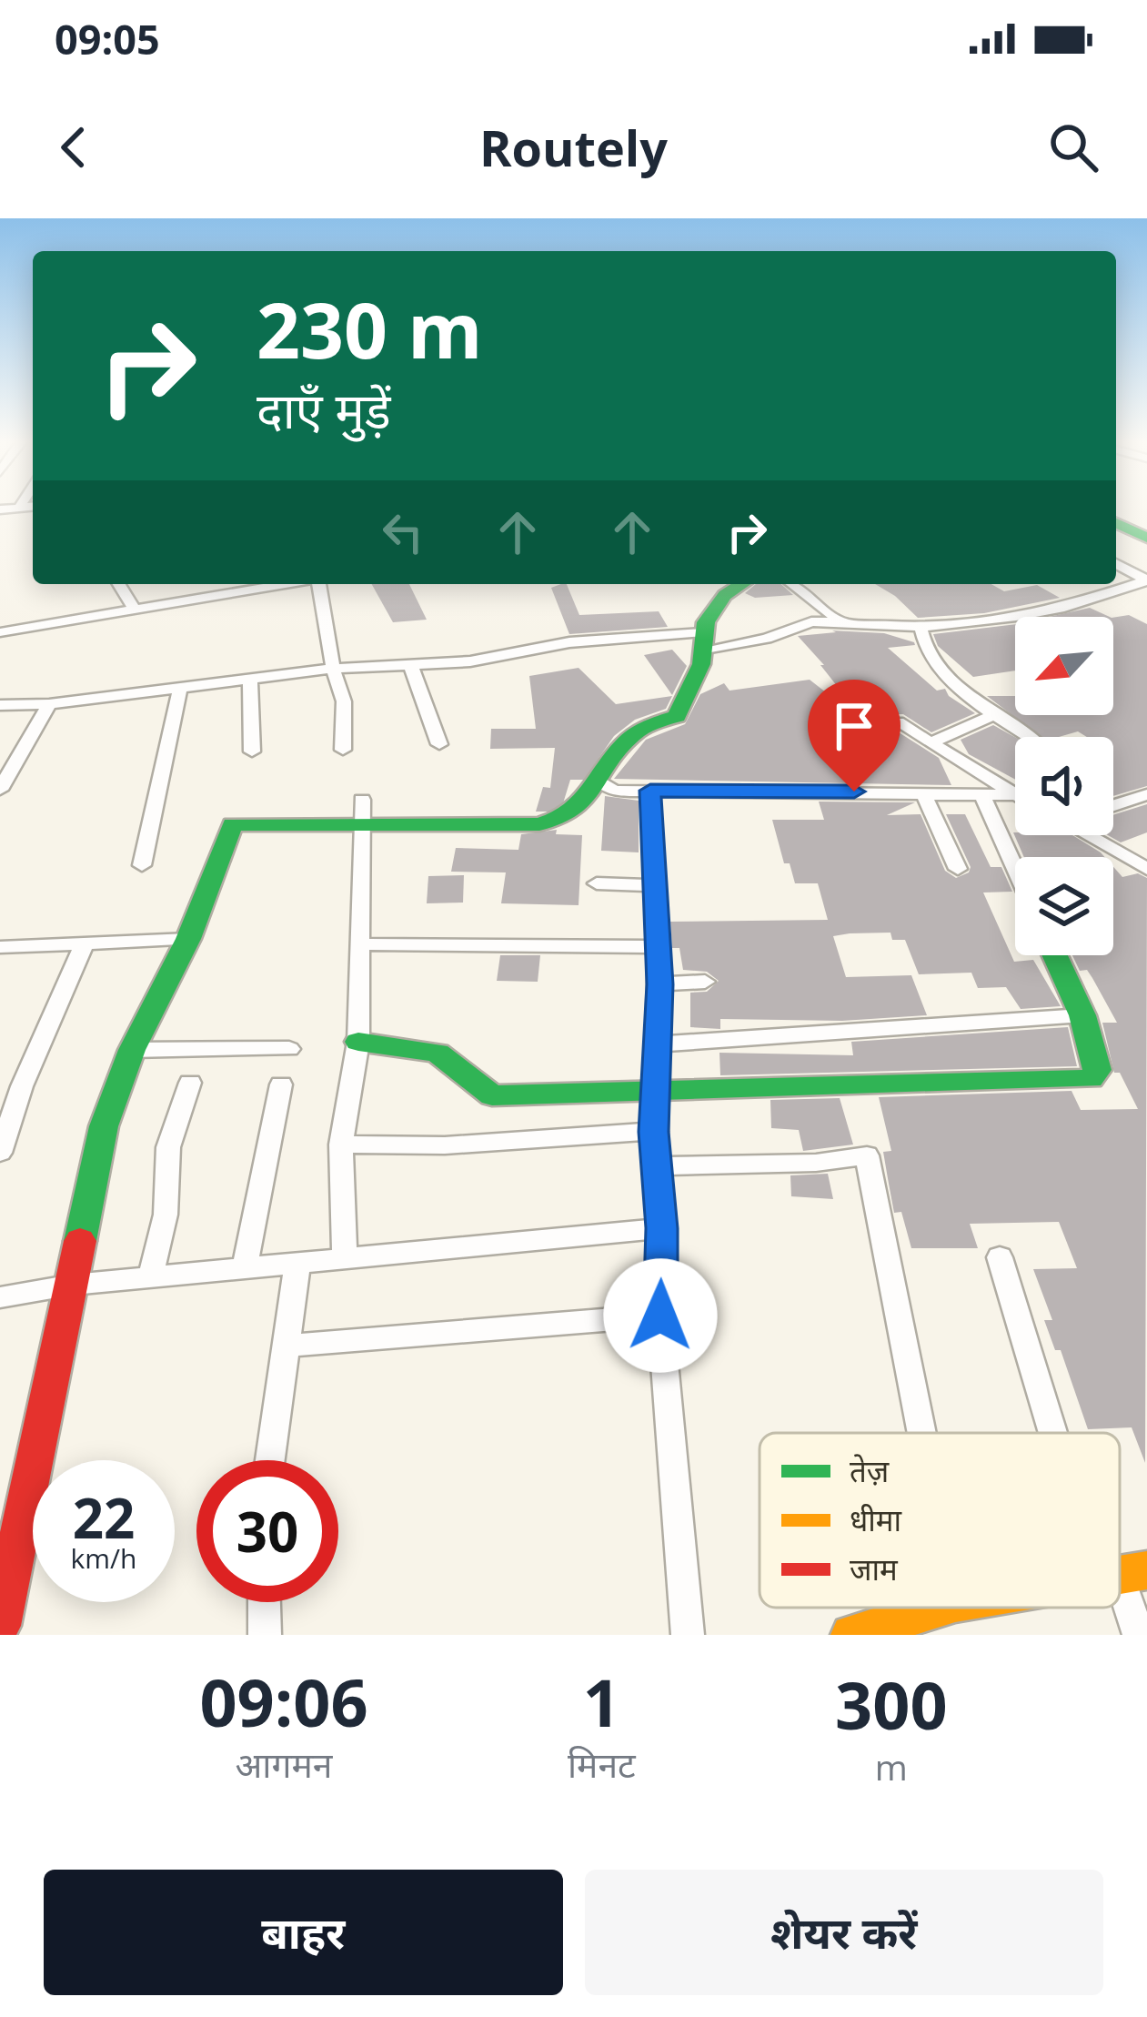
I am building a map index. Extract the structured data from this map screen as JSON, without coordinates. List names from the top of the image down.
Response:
{
  "legend": ["तेज़", "धीमा", "जाम"],
  "north": "bottom left",
  "page": {
    "status": "09:05",
    "header": "Routely",
    "turn": ["230 m", "दाएँ मुड़ें"],
    "speed": "22 km/h",
    "limit": "30",
    "eta": [
      "09:06",
      "आगमन",
      "1",
      "मिनट",
      "300",
      "m"
    ],
    "buttons": ["बाहर", "शेयर करें"]
  }
}
